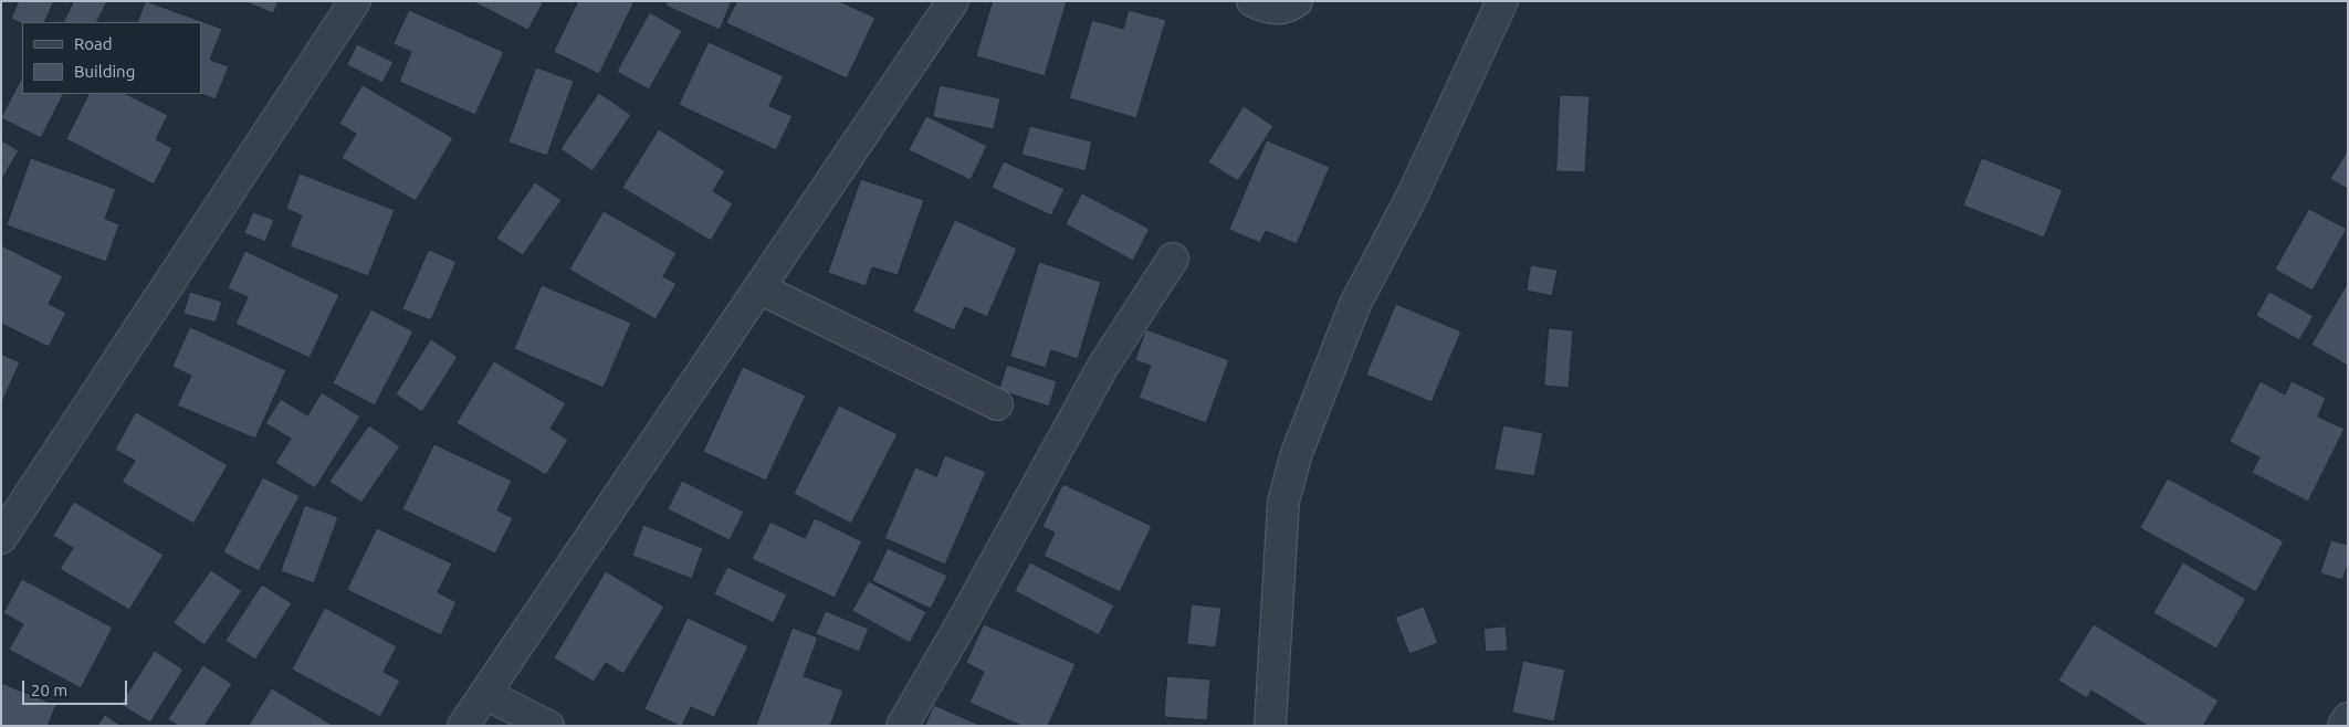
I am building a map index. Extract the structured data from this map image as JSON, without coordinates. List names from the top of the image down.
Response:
{
  "legend": ["Road", "Building"],
  "scale_bar": "20 m"
}
